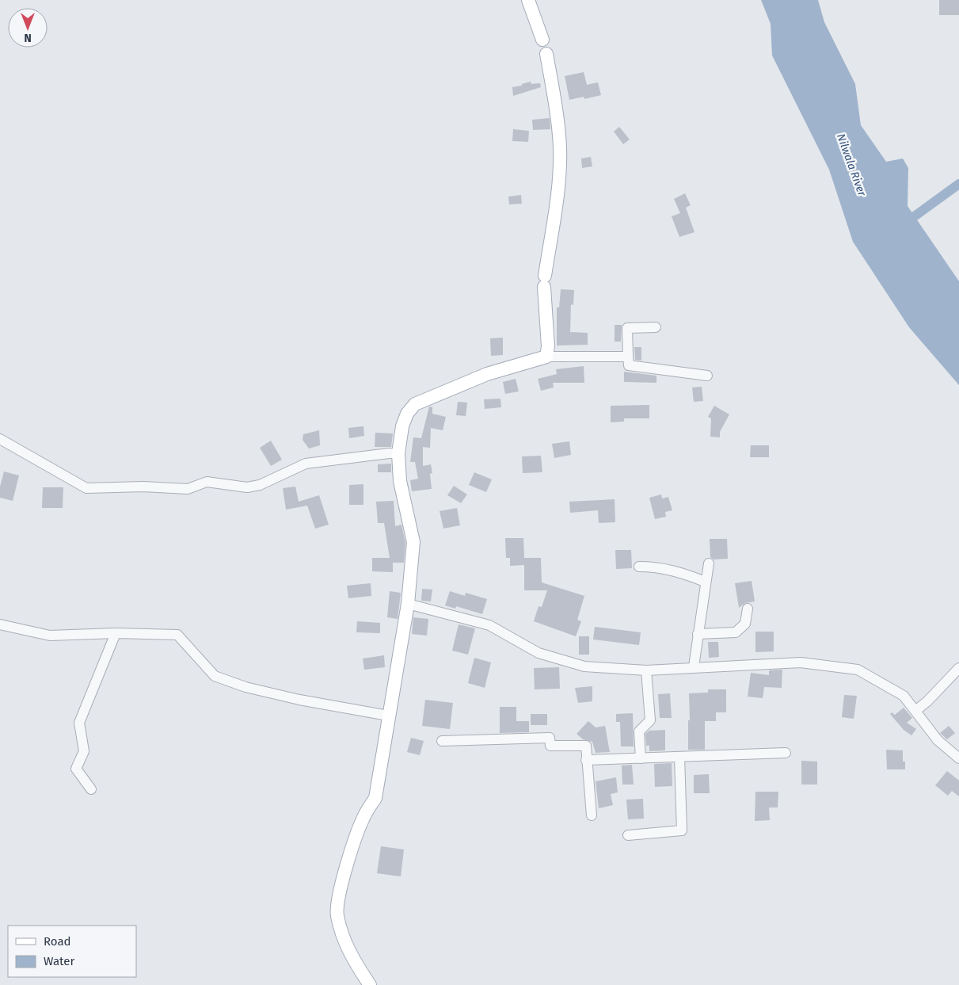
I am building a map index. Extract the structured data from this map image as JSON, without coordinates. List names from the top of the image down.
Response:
{
  "water": ["Nilwala River"],
  "legend": ["Road", "Water"],
  "north": "bottom"
}
